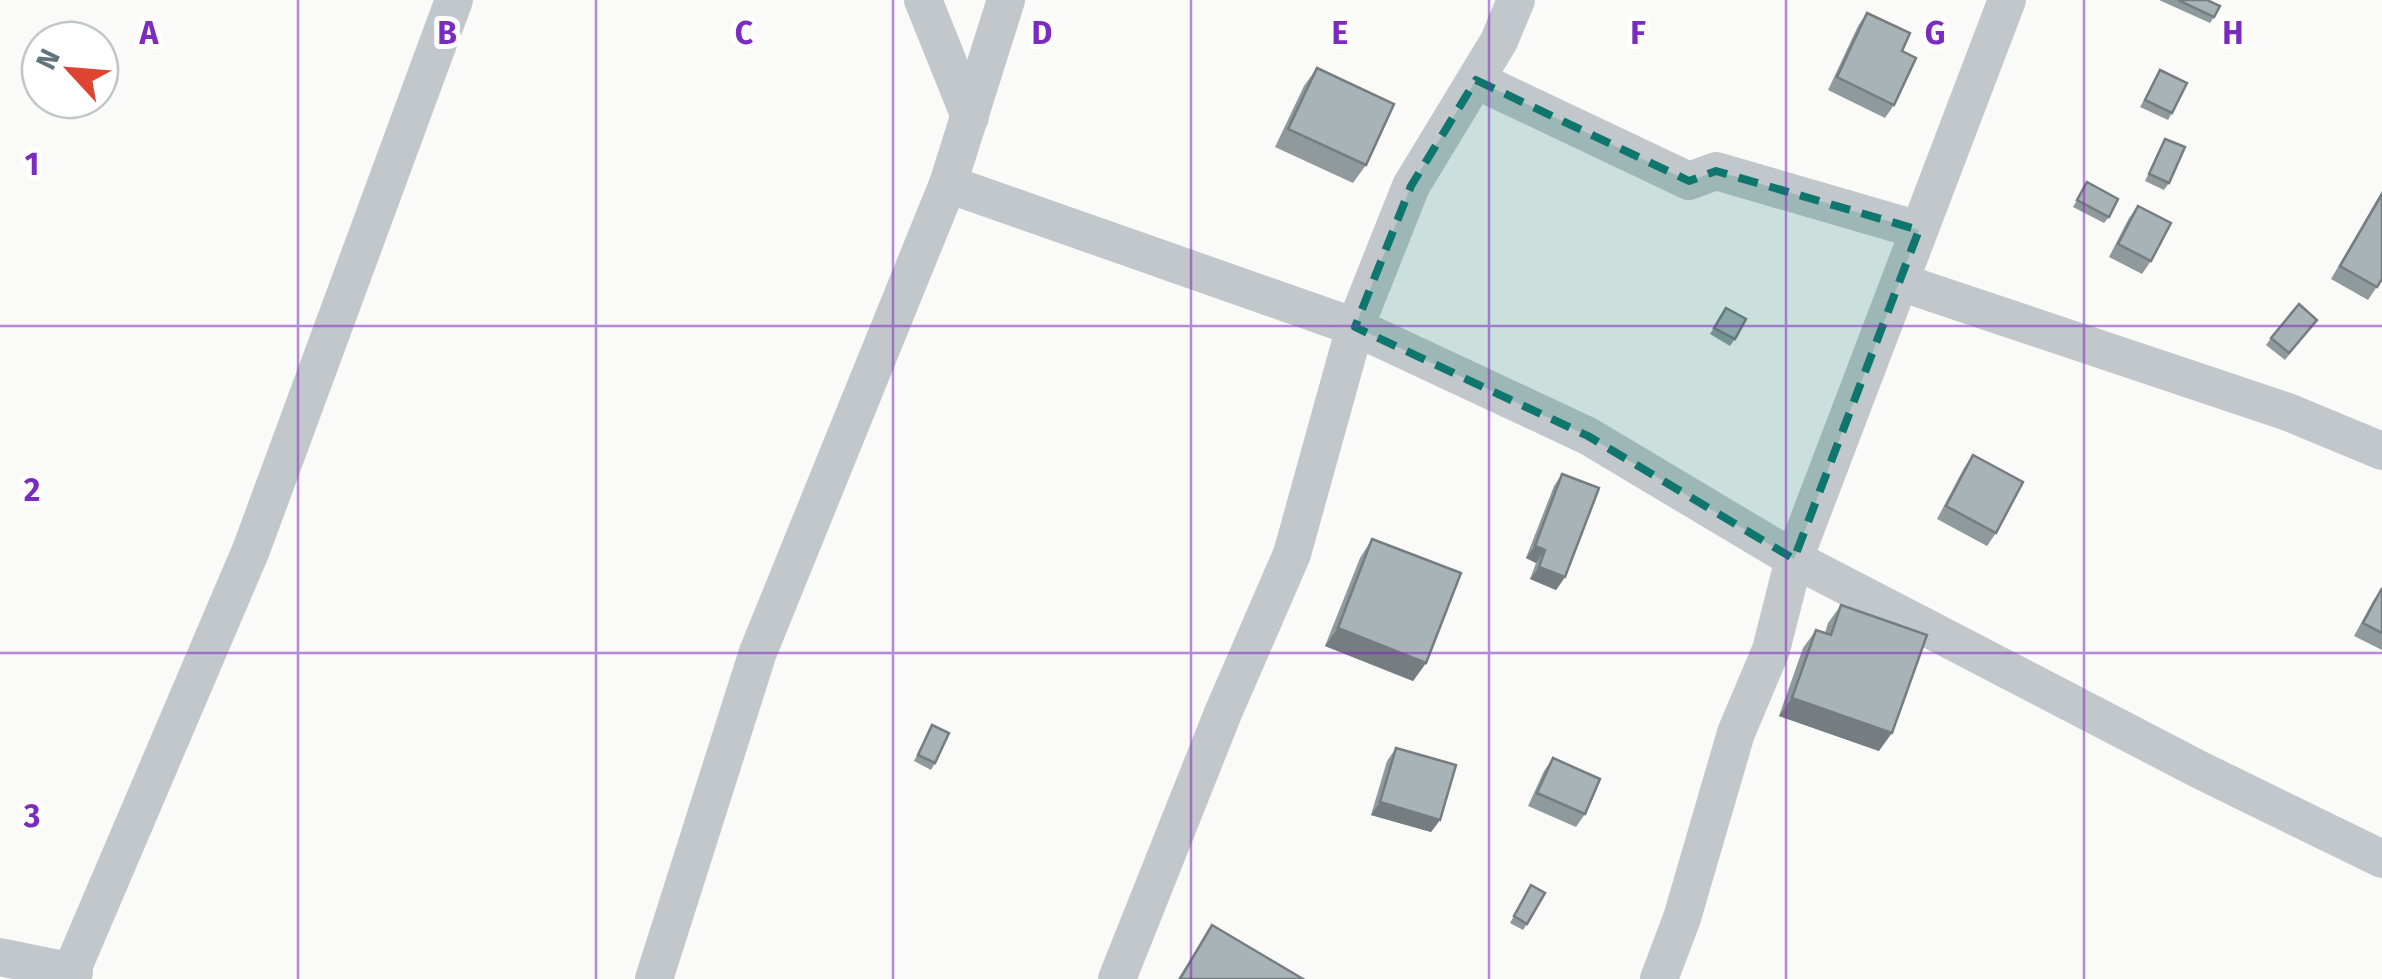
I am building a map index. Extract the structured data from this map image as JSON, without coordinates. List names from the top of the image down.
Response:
{
  "north": "top left",
  "grid": {
    "columns": [
      "A",
      "B",
      "C",
      "D",
      "E",
      "F",
      "G",
      "H"
    ],
    "rows": ["1", "2", "3"]
  }
}
